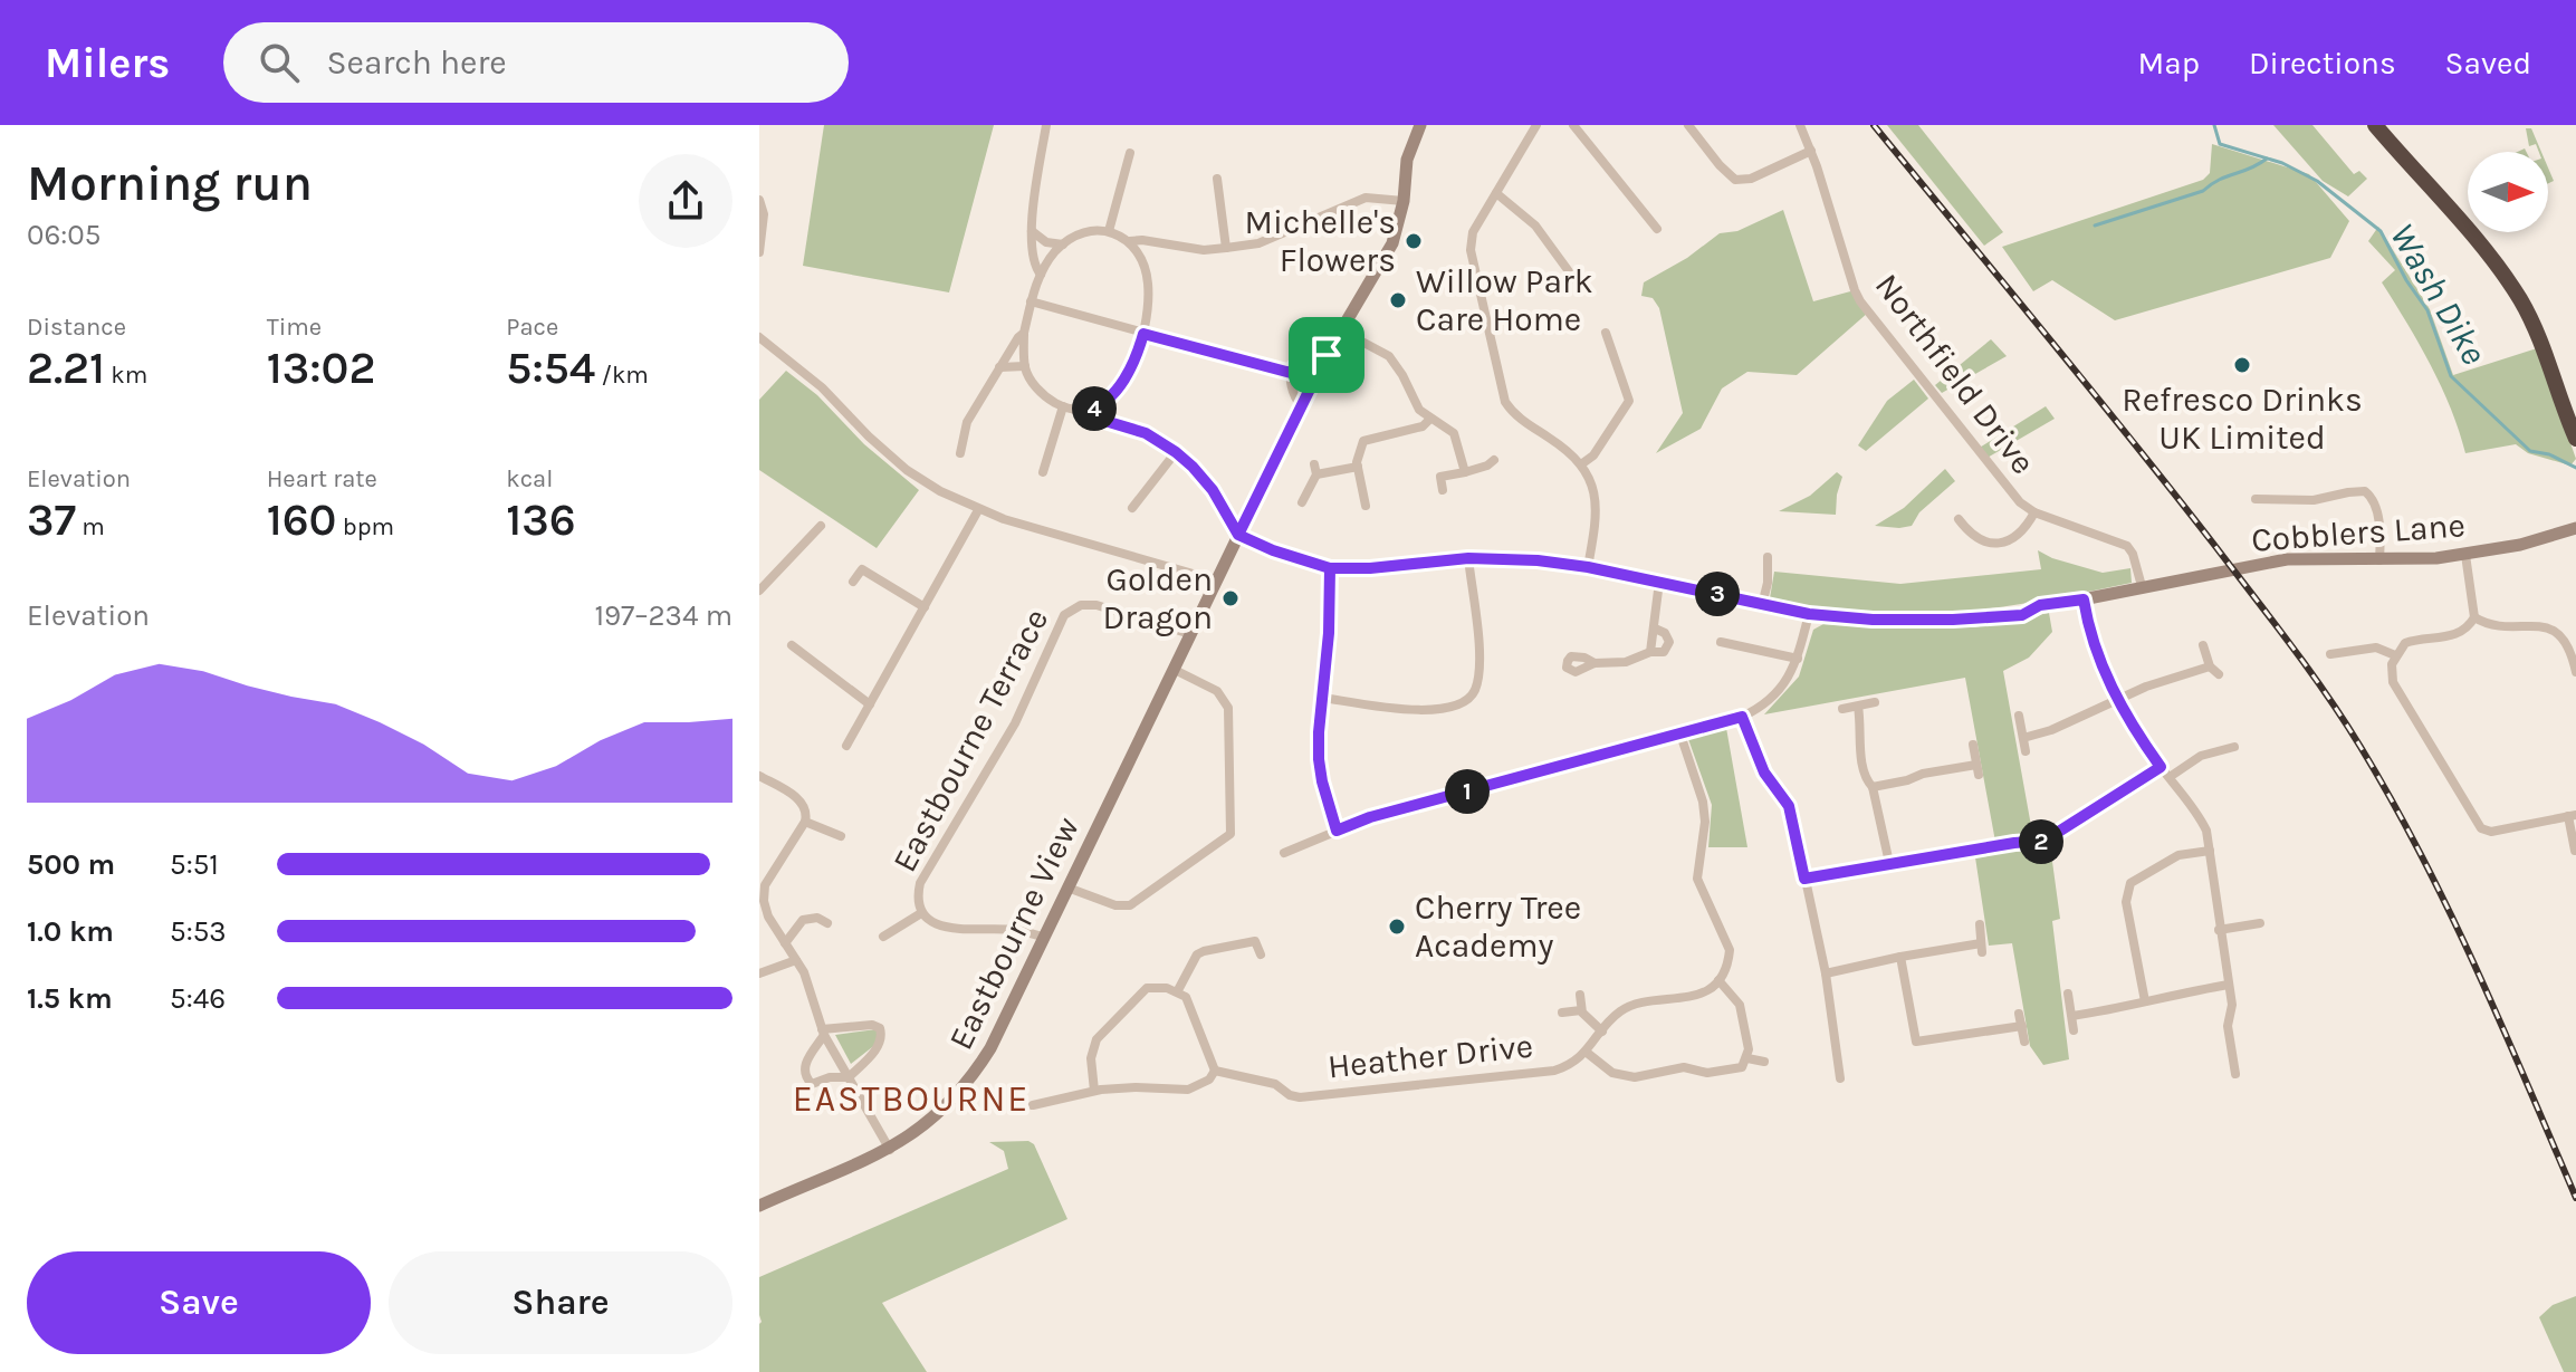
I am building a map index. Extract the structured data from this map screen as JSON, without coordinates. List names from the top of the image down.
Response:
{
  "streets": {
    "street": [
      "Northfield Drive",
      "Cobblers Lane",
      "Eastbourne Terrace",
      "Eastbourne View",
      "Heather Drive"
    ]
  },
  "crossings": [
    ["Northfield Drive", "Cobblers Lane"],
    ["Cobblers Lane", "Eastbourne View"],
    ["Eastbourne Terrace", "Eastbourne View"]
  ],
  "districts": ["EASTBOURNE"],
  "water": ["Wash Dike"],
  "places": [
    "Michelle's Flowers",
    "Willow Park Care Home",
    "Refresco Drinks UK Limited",
    "Golden Dragon",
    "Cherry Tree Academy"
  ],
  "north": "right",
  "page": {
    "header": "Milers",
    "search": "Search here",
    "nav": ["Map", "Directions", "Saved"],
    "heading": ["Morning run", "06:05"],
    "stats": [
      ["Distance", "2.21 km"],
      ["Time", "13:02"],
      ["Pace", "5:54 /km"],
      ["Elevation", "37 m"],
      ["Heart rate", "160 bpm"],
      ["kcal", "136"]
    ],
    "pins": [
      "4",
      "3",
      "1",
      "2"
    ],
    "chart": ["Elevation", "197–234 m"],
    "list": [
      {
        "name": "500 m",
        "note": "5:51"
      },
      {
        "name": "1.0 km",
        "note": "5:53"
      },
      {
        "name": "1.5 km",
        "note": "5:46"
      }
    ],
    "buttons": ["Save", "Share"]
  }
}
